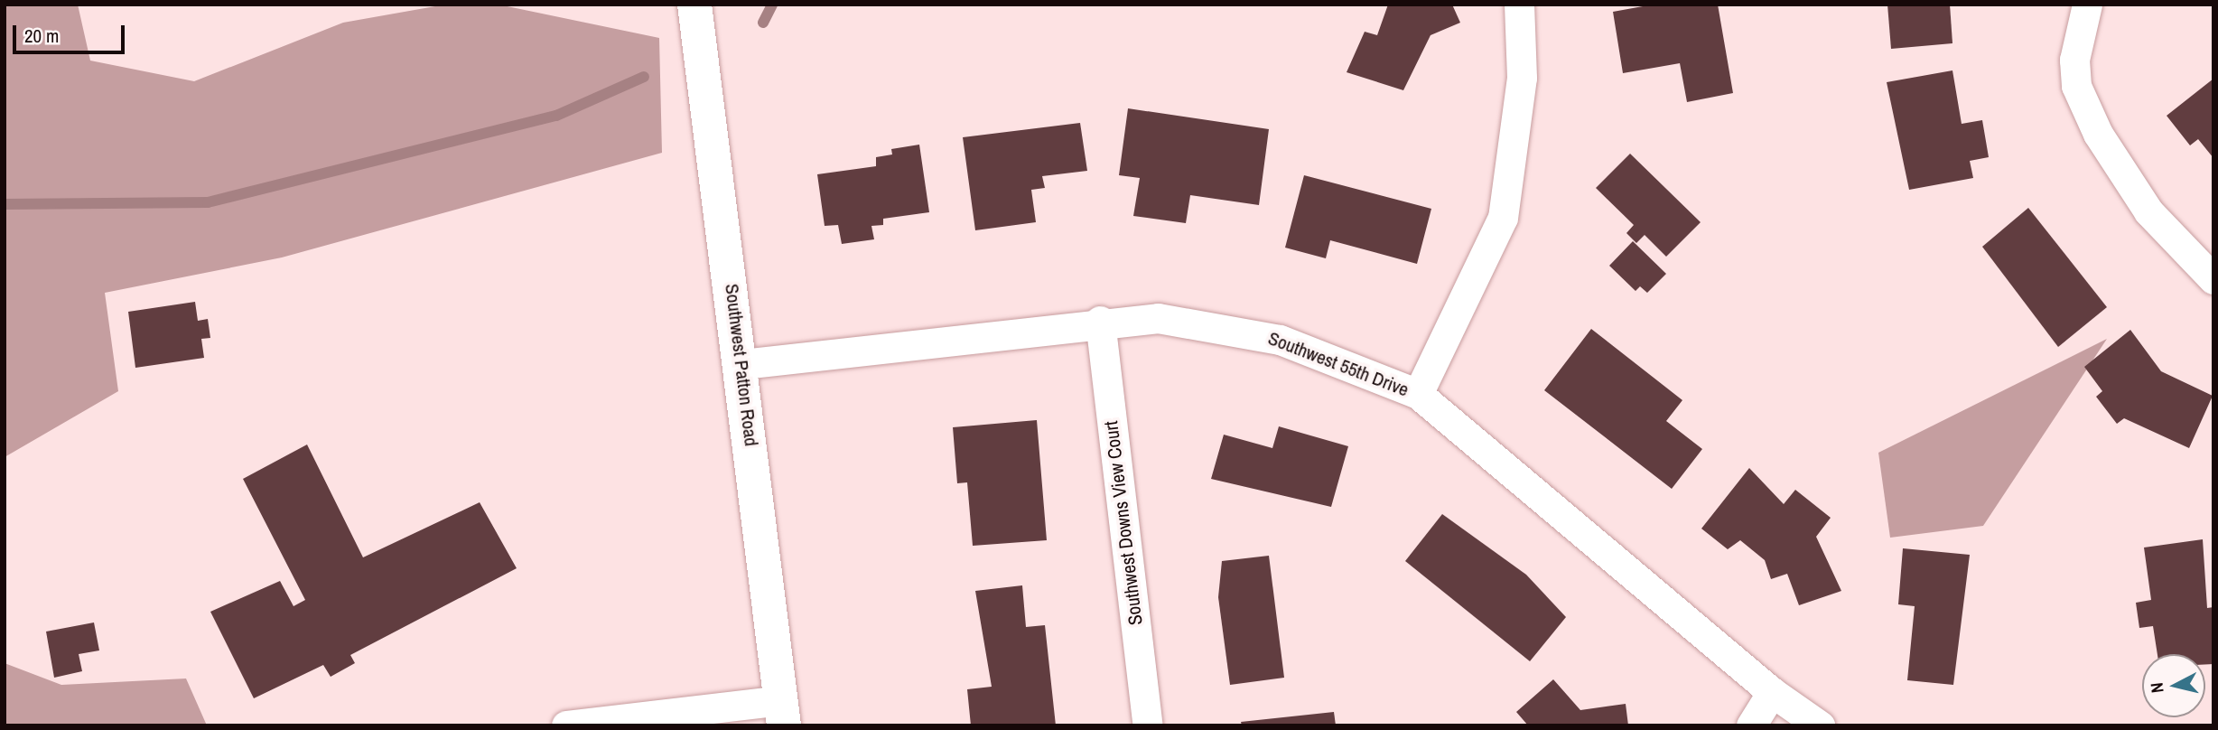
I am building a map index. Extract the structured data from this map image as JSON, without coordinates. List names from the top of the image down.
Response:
{
  "streets": {
    "street": ["Southwest 55th Drive", "Southwest Patton Road", "Southwest Downs View Court"]
  },
  "crossings": [
    ["Southwest 55th Drive", "Southwest Patton Road"],
    ["Southwest 55th Drive", "Southwest Downs View Court"]
  ],
  "scale_bar": "20 m",
  "north": "left"
}
